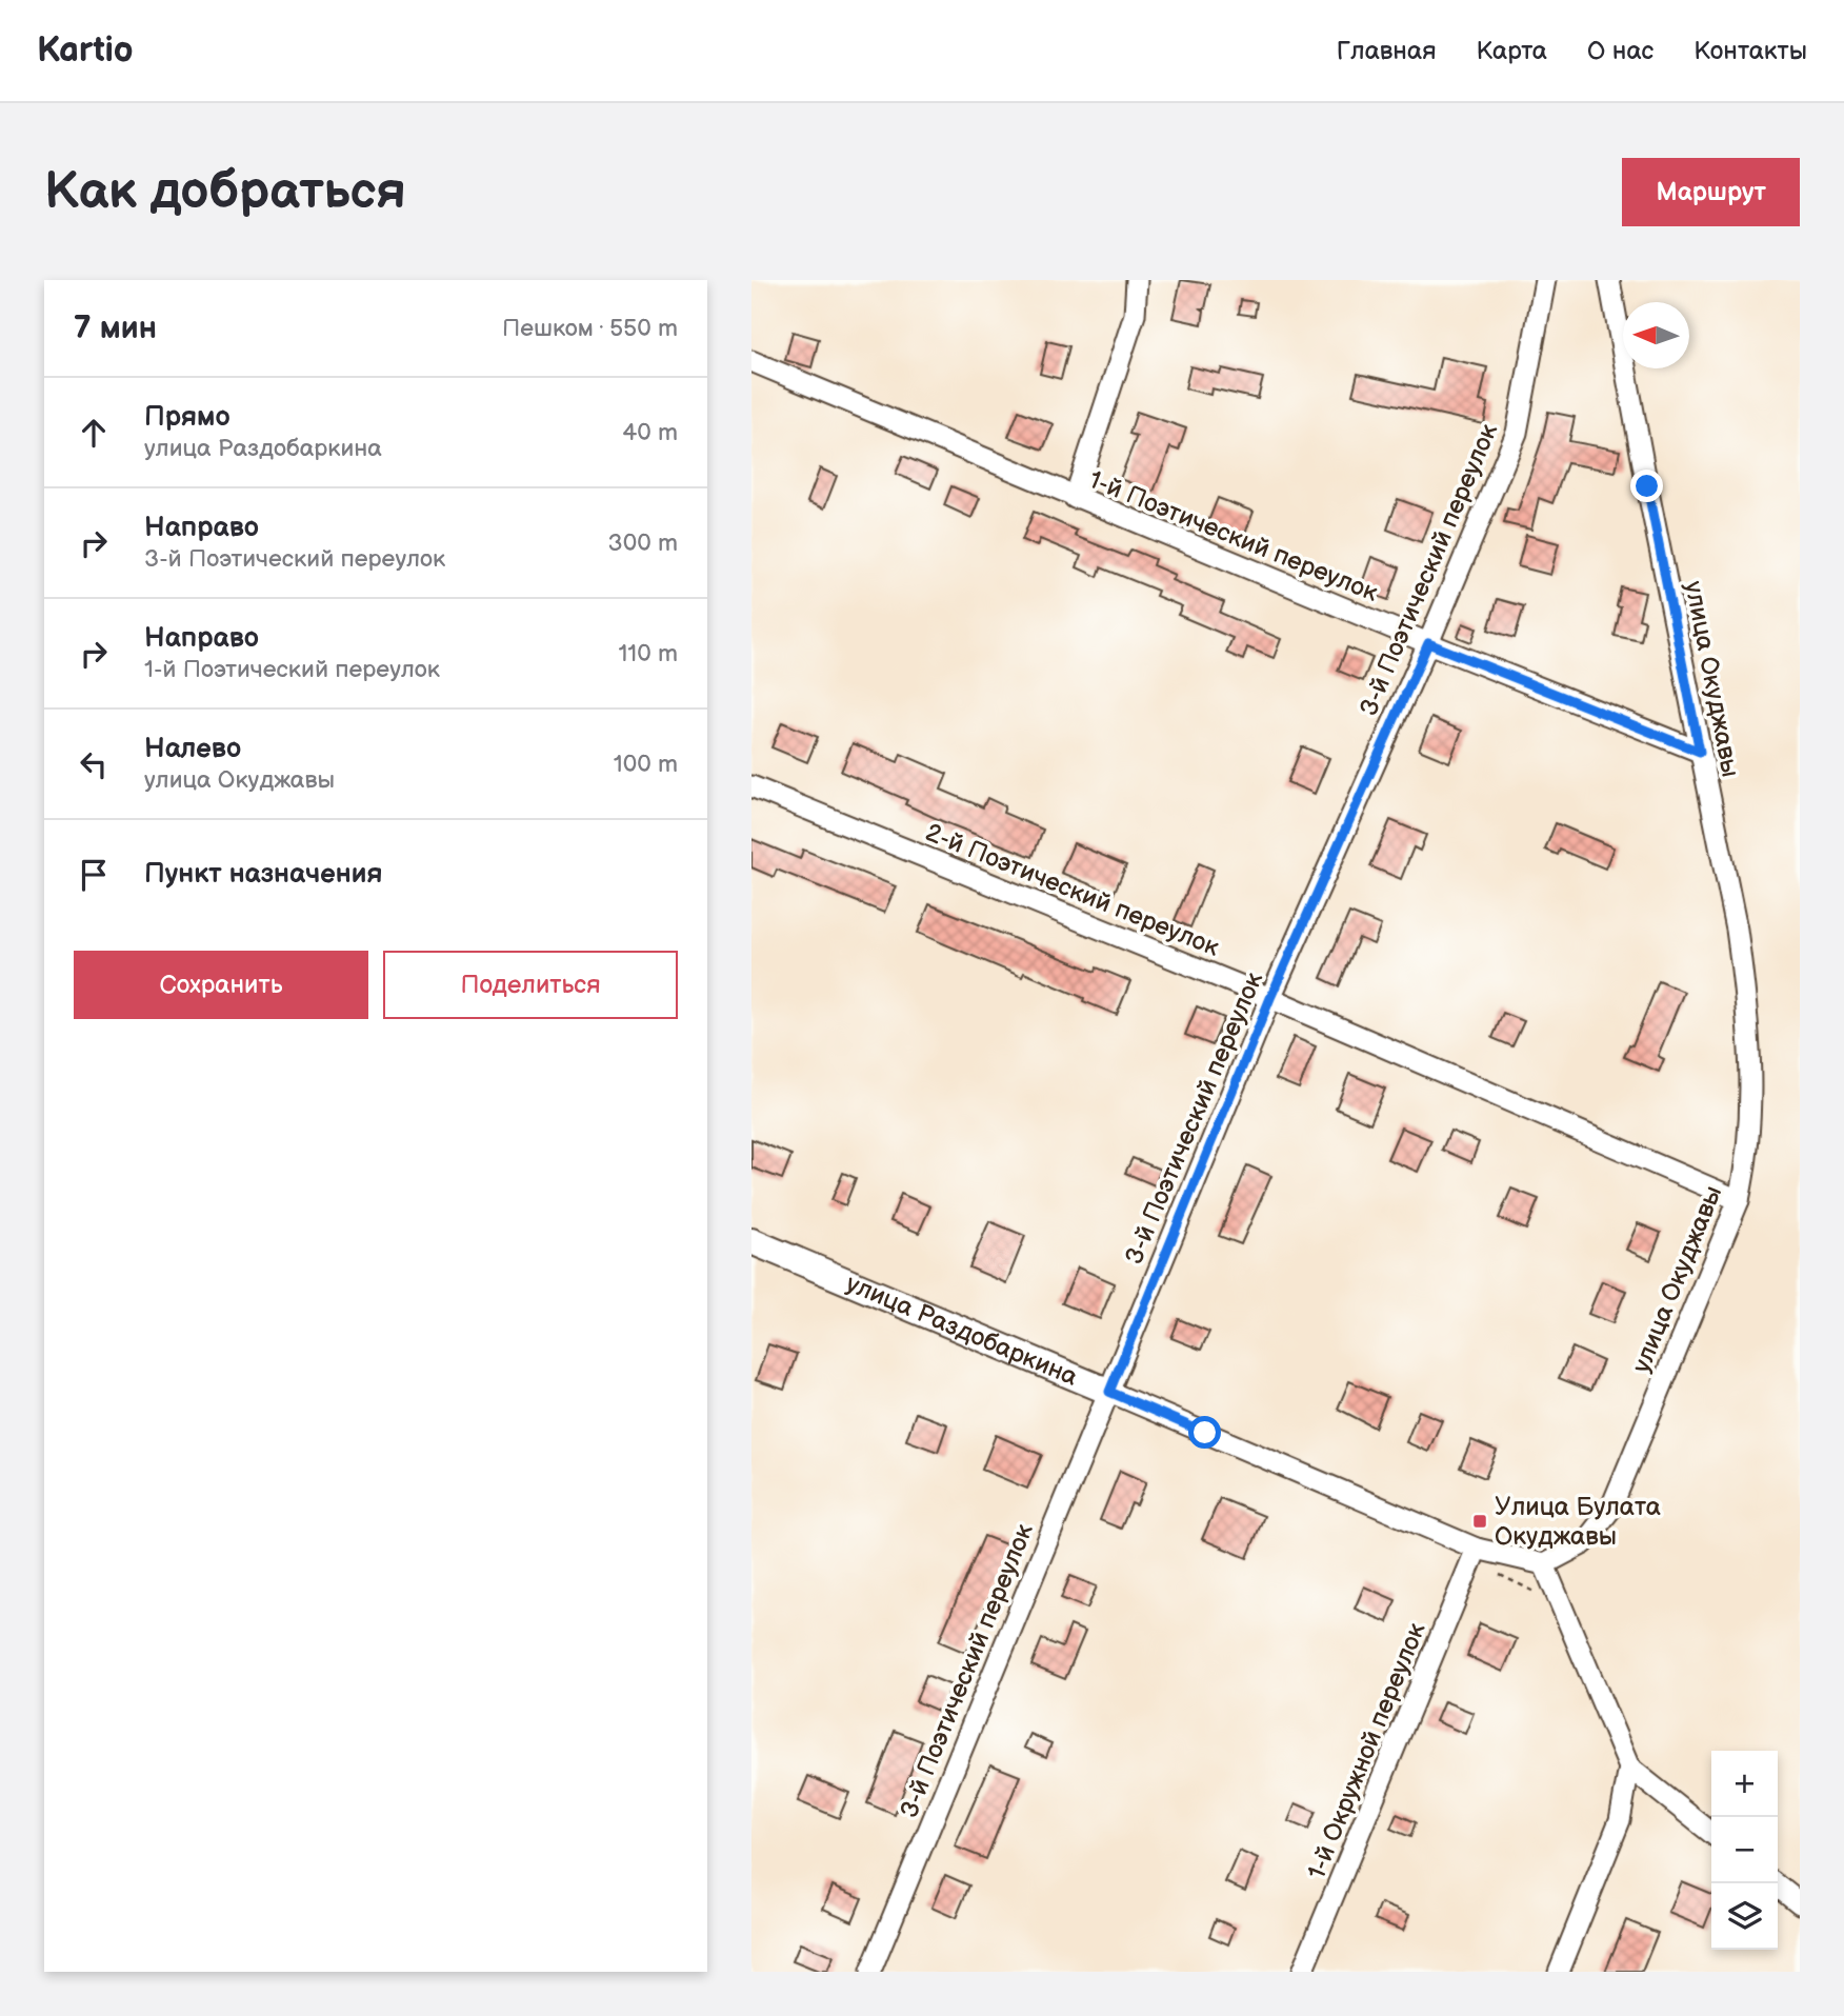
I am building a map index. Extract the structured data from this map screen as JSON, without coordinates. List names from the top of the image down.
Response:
{
  "streets": {
    "street": [
      "1-й Поэтический переулок",
      "3-й Поэтический переулок",
      "улица Окуджавы",
      "2-й Поэтический переулок",
      "улица Раздобаркина",
      "1-й Окружной переулок"
    ]
  },
  "crossings": [
    ["1-й Поэтический переулок", "3-й Поэтический переулок"],
    ["1-й Поэтический переулок", "улица Окуджавы"],
    ["3-й Поэтический переулок", "2-й Поэтический переулок"],
    ["3-й Поэтический переулок", "улица Раздобаркина"],
    ["улица Окуджавы", "2-й Поэтический переулок"],
    ["улица Окуджавы", "улица Раздобаркина"],
    ["улица Раздобаркина", "1-й Окружной переулок"]
  ],
  "places": {
    "transit": ["Улица Булата Окуджавы"]
  },
  "north": "left",
  "page": {
    "header": "Kartio",
    "nav": [
      "Главная",
      "Карта",
      "О нас",
      "Контакты"
    ],
    "buttons": [
      "Маршрут",
      ["Сохранить", "Поделиться"]
    ],
    "title": "Как добраться",
    "heading": ["7 мин", "Пешком · 550 m"],
    "list": [
      ["Прямо", "улица Раздобаркина", "40 m"],
      ["Направо", "3-й Поэтический переулок", "300 m"],
      ["Направо", "1-й Поэтический переулок", "110 m"],
      ["Налево", "улица Окуджавы", "100 m"],
      "Пункт назначения"
    ],
    "map_buttons": ["+", "−"]
  }
}
